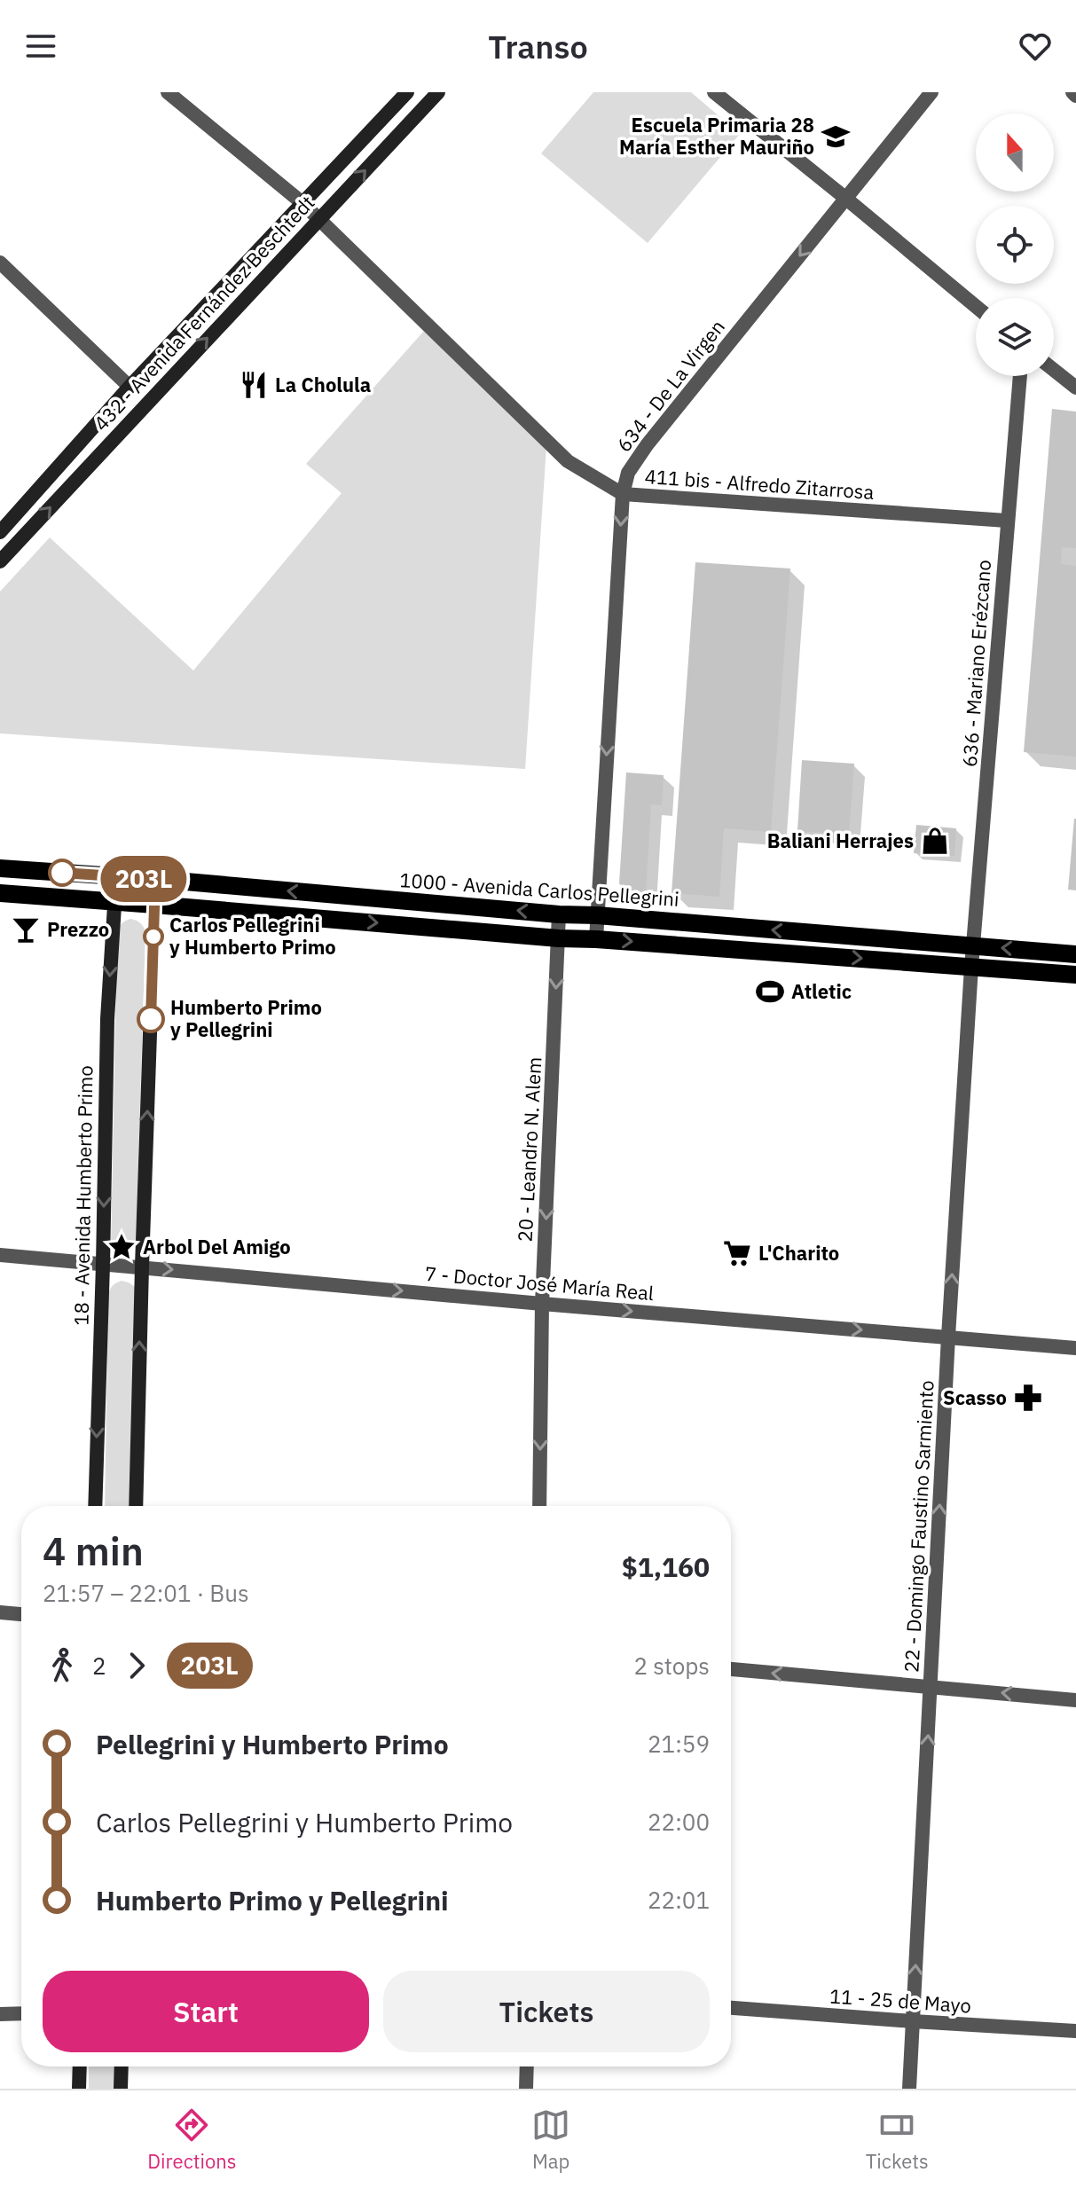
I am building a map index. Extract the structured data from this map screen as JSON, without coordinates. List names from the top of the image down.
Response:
{
  "streets": {
    "main road": ["432 - Avenida Fernández Beschtedt", "1000 - Avenida Carlos Pellegrini", "18 - Avenida Humberto Primo"],
    "street": [
      "634 - De La Virgen",
      "411 bis - Alfredo Zitarrosa",
      "636 - Mariano Erézcano",
      "20 - Leandro N. Alem",
      "7 - Doctor José María Real",
      "22 - Domingo Faustino Sarmiento",
      "11 - 25 de Mayo"
    ]
  },
  "crossings": [
    ["432 - Avenida Fernández Beschtedt", "411 bis - Alfredo Zitarrosa"],
    ["634 - De La Virgen", "411 bis - Alfredo Zitarrosa"],
    ["634 - De La Virgen", "1000 - Avenida Carlos Pellegrini"],
    ["411 bis - Alfredo Zitarrosa", "636 - Mariano Erézcano"],
    ["636 - Mariano Erézcano", "1000 - Avenida Carlos Pellegrini"],
    ["636 - Mariano Erézcano", "22 - Domingo Faustino Sarmiento"],
    ["1000 - Avenida Carlos Pellegrini", "20 - Leandro N. Alem"],
    ["1000 - Avenida Carlos Pellegrini", "18 - Avenida Humberto Primo"],
    ["20 - Leandro N. Alem", "7 - Doctor José María Real"],
    ["18 - Avenida Humberto Primo", "7 - Doctor José María Real"],
    ["7 - Doctor José María Real", "22 - Domingo Faustino Sarmiento"],
    ["22 - Domingo Faustino Sarmiento", "11 - 25 de Mayo"]
  ],
  "one_way": [
    "634 - De La Virgen",
    "20 - Leandro N. Alem",
    "7 - Doctor José María Real",
    "22 - Domingo Faustino Sarmiento"
  ],
  "places": {
    "school or university": ["Escuela Primaria 28 María Esther Mauriño"],
    "restaurant": ["La Cholula"],
    "shop": ["Baliani Herrajes"],
    "bar": ["Prezzo"],
    "other": ["Carlos Pellegrini y Humberto Primo", "Humberto Primo y Pellegrini"],
    "sports": ["Atletic"],
    "place": ["Arbol Del Amigo"],
    "supermarket": ["L'Charito"],
    "pharmacy": ["Scasso"]
  },
  "lines": ["bus line 203L"],
  "north": "top",
  "page": {
    "header": "Transo",
    "on_map": "203L",
    "heading": ["4 min", "21:57 – 22:01 · Bus", "$1,160"],
    "legs": ["2", "203L", "2 stops"],
    "list": [
      {
        "name": "Pellegrini y Humberto Primo",
        "value": "21:59"
      },
      {
        "name": "Carlos Pellegrini y Humberto Primo",
        "value": "22:00"
      },
      {
        "name": "Humberto Primo y Pellegrini",
        "value": "22:01"
      }
    ],
    "buttons": ["Start", "Tickets"],
    "tabs": ["Directions", "Map", "Tickets"]
  }
}
